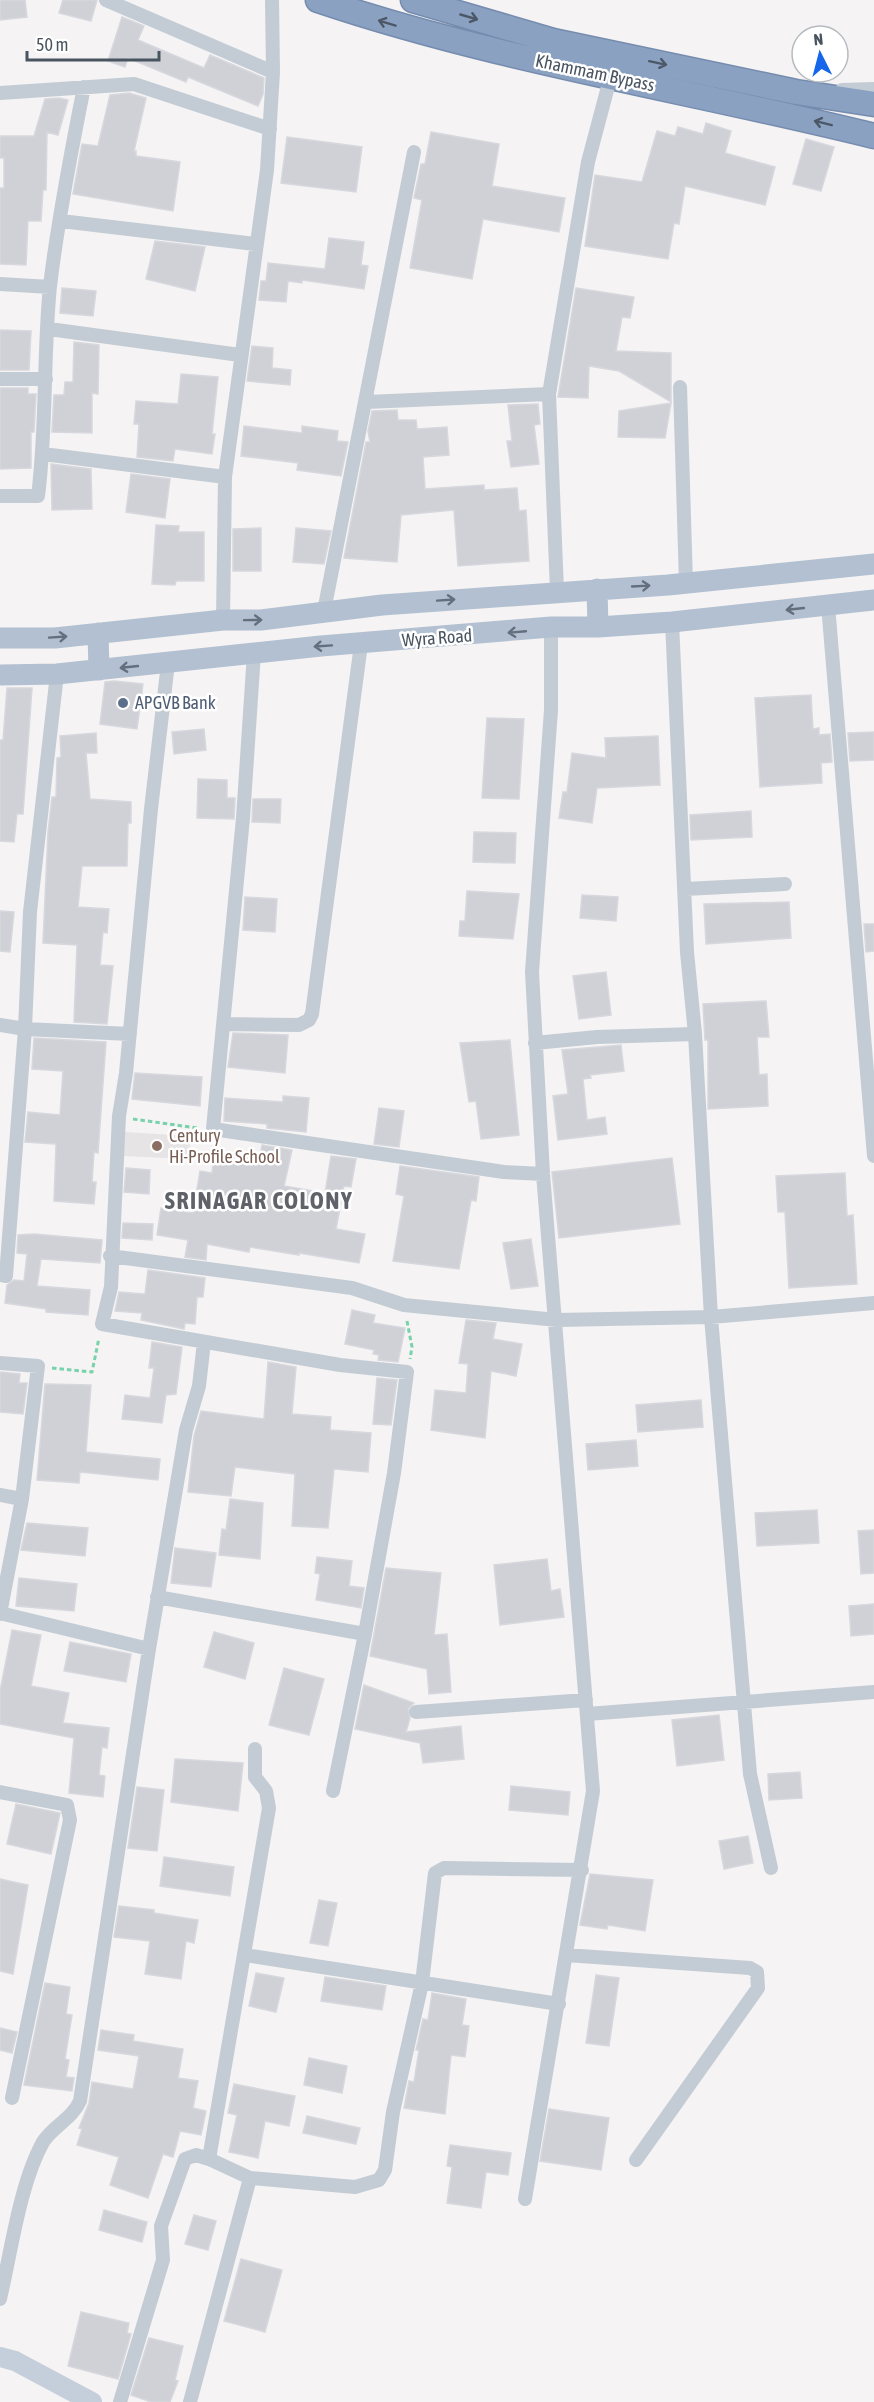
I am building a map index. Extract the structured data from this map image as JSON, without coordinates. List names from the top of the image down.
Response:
{
  "streets": {
    "highway": ["Khammam Bypass"],
    "main road": ["Wyra Road"]
  },
  "districts": ["SRINAGAR COLONY"],
  "places": ["APGVB Bank", "Century Hi-Profile School"],
  "scale_bar": "50 m",
  "north": "top"
}
